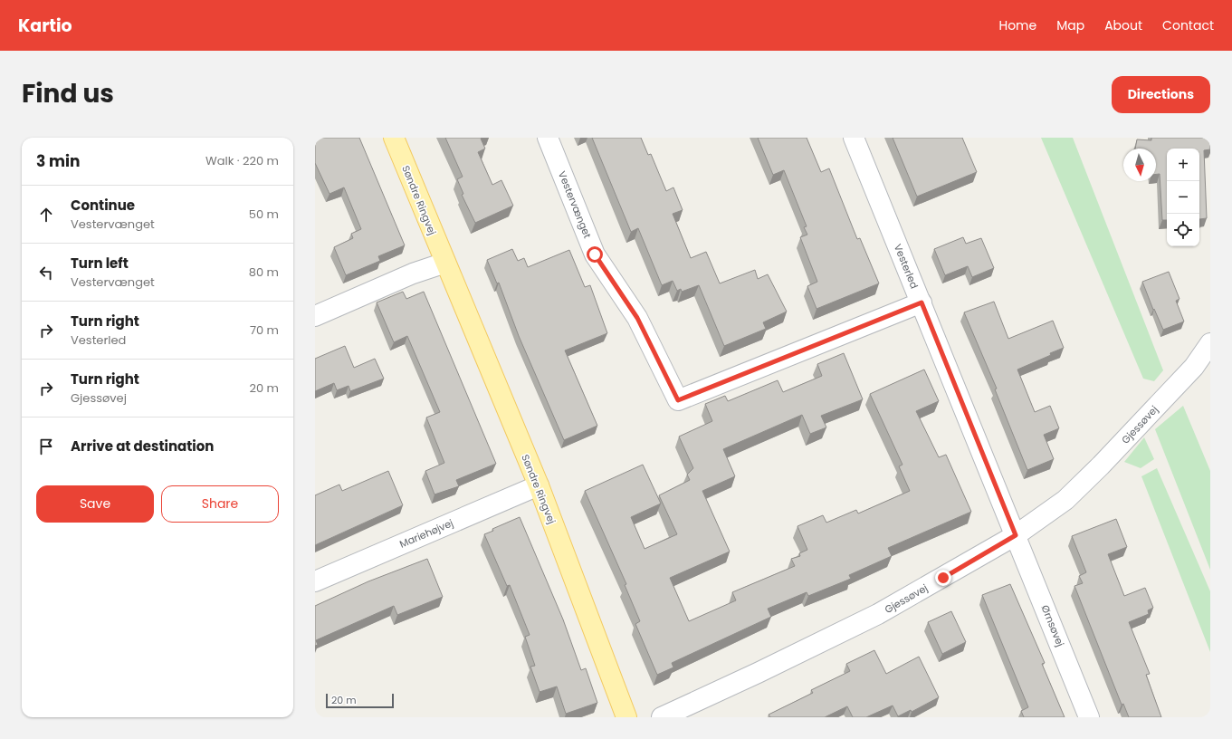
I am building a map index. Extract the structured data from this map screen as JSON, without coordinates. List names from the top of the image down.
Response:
{
  "streets": {
    "main road": ["Søndre Ringvej"],
    "street": [
      "Vestervænget",
      "Vesterled",
      "Gjessøvej",
      "Mariehøjvej",
      "Ørnsøvej"
    ]
  },
  "crossings": [
    ["Søndre Ringvej", "Mariehøjvej"],
    ["Vestervænget", "Vesterled"],
    ["Vesterled", "Gjessøvej"],
    ["Vesterled", "Ørnsøvej"],
    ["Gjessøvej", "Ørnsøvej"]
  ],
  "scale_bar": "20 m",
  "north": "bottom",
  "page": {
    "header": "Kartio",
    "nav": [
      "Home",
      "Map",
      "About",
      "Contact"
    ],
    "title": "Find us",
    "buttons": [
      "Directions",
      ["Save", "Share"]
    ],
    "heading": ["3 min", "Walk · 220 m"],
    "map_buttons": ["+", "−"],
    "list": [
      ["Continue", "Vestervænget", "50 m"],
      ["Turn left", "Vestervænget", "80 m"],
      ["Turn right", "Vesterled", "70 m"],
      ["Turn right", "Gjessøvej", "20 m"],
      "Arrive at destination"
    ],
    "scale": "20 m"
  }
}
